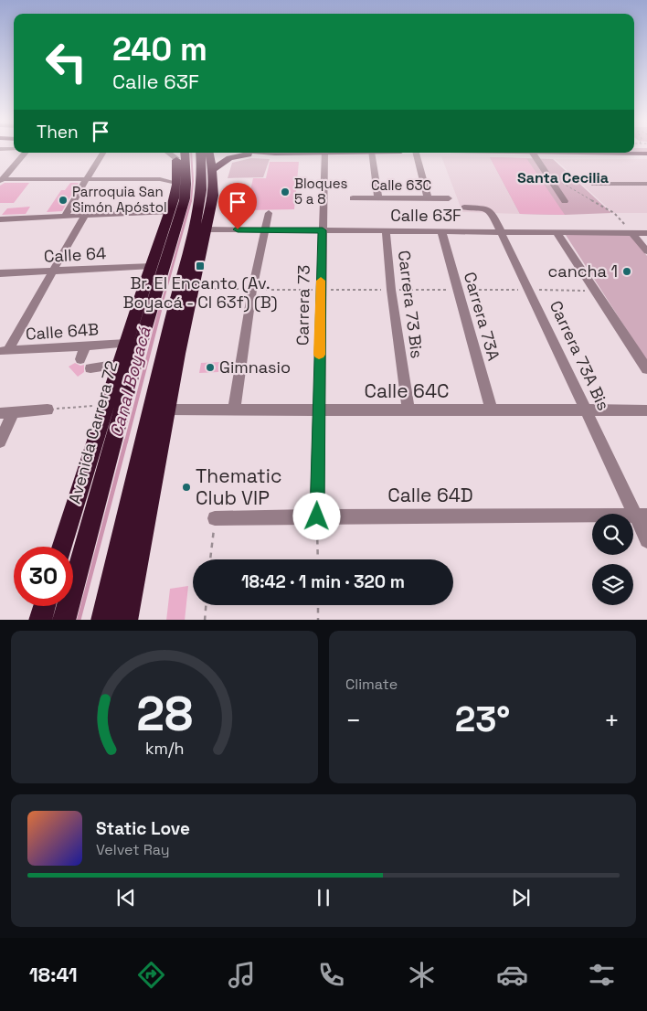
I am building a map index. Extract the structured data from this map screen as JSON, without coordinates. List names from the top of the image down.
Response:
{
  "streets": {
    "highway": ["Avenida Carrera 72"],
    "street": [
      "Calle 63C",
      "Calle 63F",
      "Calle 64",
      "Carrera 73 Bis",
      "Carrera 73",
      "Carrera 73A",
      "Calle 64B",
      "Carrera 73A Bis",
      "Calle 64C",
      "Calle 64D"
    ]
  },
  "crossings": [
    ["Calle 63F", "Carrera 73 Bis"],
    ["Calle 63F", "Carrera 73"],
    ["Calle 63F", "Carrera 73A"],
    ["Calle 63F", "Carrera 73A Bis"],
    ["Calle 64", "Avenida Carrera 72"],
    ["Carrera 73 Bis", "Calle 64C"],
    ["Carrera 73", "Calle 64C"],
    ["Carrera 73", "Calle 64D"],
    ["Carrera 73A", "Calle 64C"],
    ["Calle 64B", "Avenida Carrera 72"],
    ["Carrera 73A Bis", "Calle 64C"],
    ["Carrera 73A Bis", "Calle 64D"]
  ],
  "districts": ["Santa Cecilia"],
  "water": ["Canal Boyacá"],
  "places": {
    "other": [
      "Bloques 5 a 8",
      "Parroquia San Simón Apóstol",
      "cancha 1",
      "Gimnasio",
      "Thematic Club VIP"
    ],
    "transit": ["Br. El Encanto (Av. Boyacá - Cl 63f) (B)"]
  },
  "page": {
    "turn": ["240 m", "Calle 63F"],
    "then": "Then",
    "limit": "30",
    "trip": "18:42 · 1 min · 320 m",
    "tile": "Climate",
    "heat": ["−", "23°", "+"],
    "song": ["Static Love", "Velvet Ray"],
    "tabs": "18:41",
    "gauge": ["28", "km/h"]
  }
}
